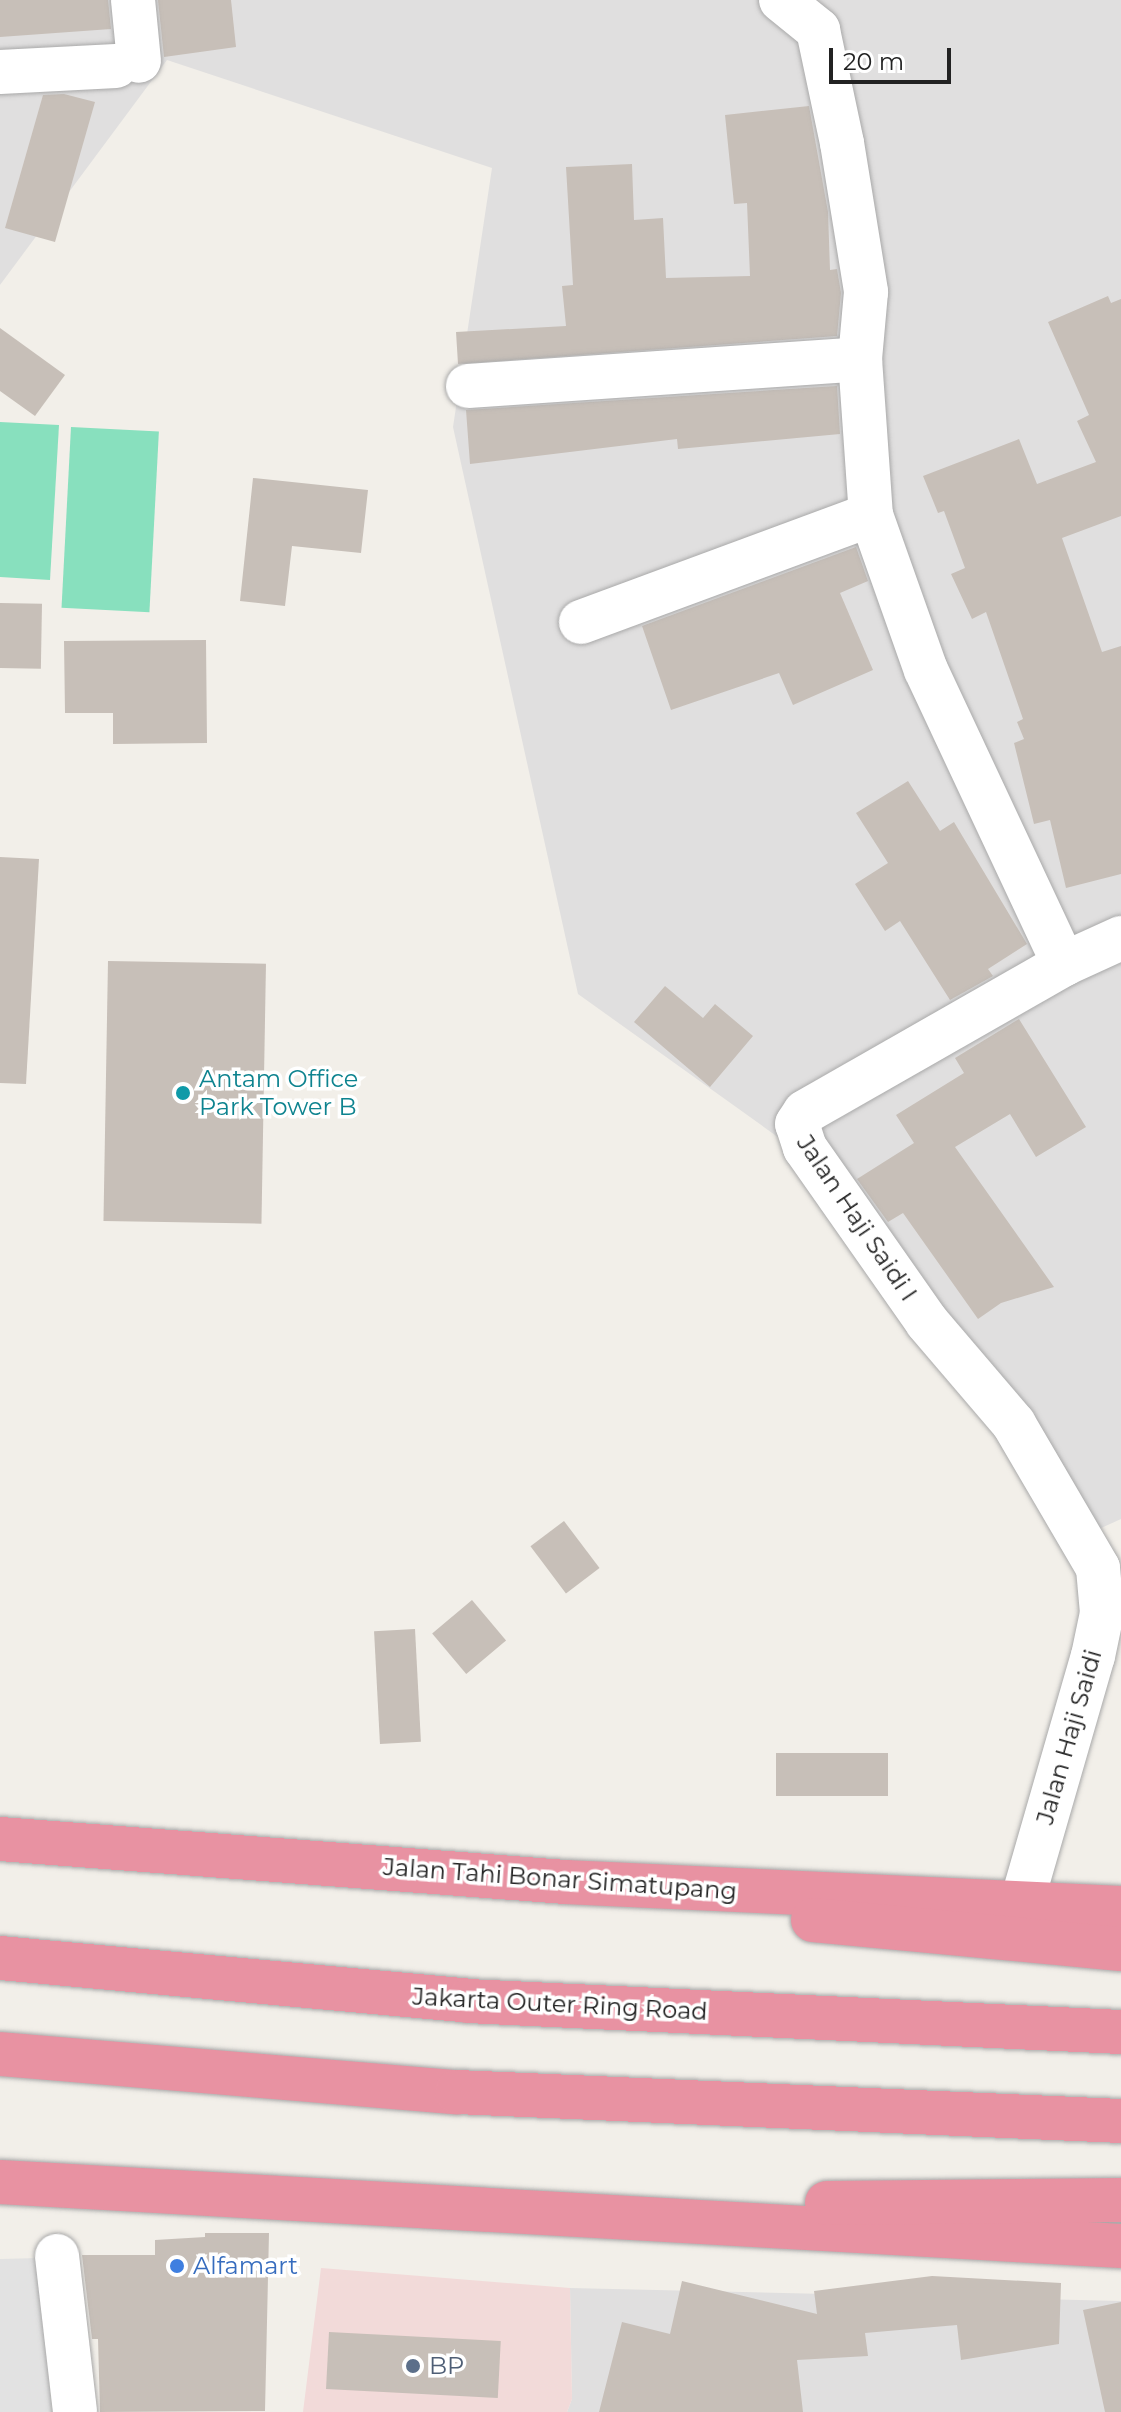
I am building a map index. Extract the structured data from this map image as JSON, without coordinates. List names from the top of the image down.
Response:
{
  "streets": {
    "highway": ["Jalan Tahi Bonar Simatupang", "Jakarta Outer Ring Road"],
    "street": ["Jalan Haji Saidi I", "Jalan Haji Saidi"]
  },
  "crossings": [
    ["Jalan Haji Saidi I", "Jalan Haji Saidi"],
    ["Jalan Haji Saidi", "Jalan Tahi Bonar Simatupang"]
  ],
  "places": ["Antam Office Park Tower B", "Alfamart", "BP"],
  "scale_bar": "20 m"
}
